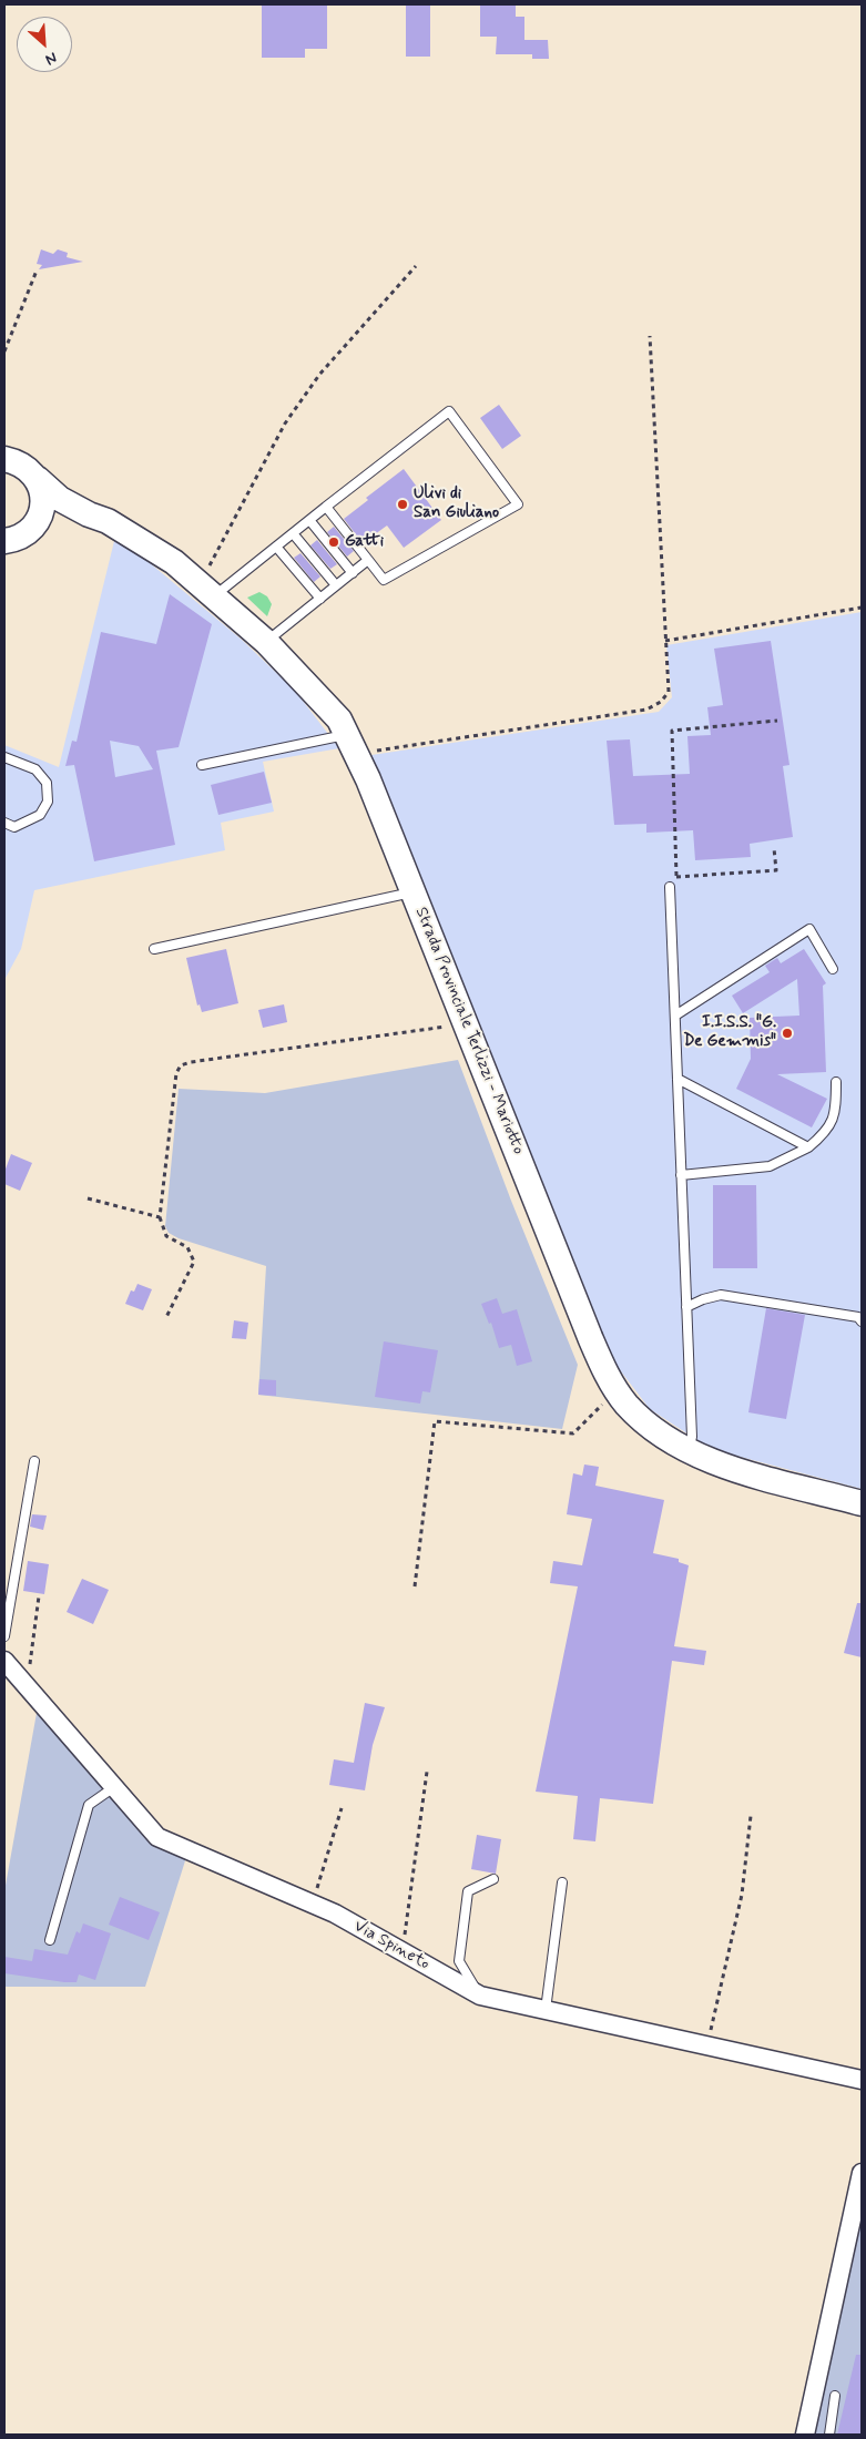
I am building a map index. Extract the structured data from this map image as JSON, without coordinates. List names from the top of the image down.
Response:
{
  "streets": {
    "main road": ["Strada Provinciale Terlizzi - Mariotto"],
    "street": ["Via Spineto"]
  },
  "places": ["Ulivi di San Giuliano", "Gatti", "I.I.S.S. \"G. De Gemmis\""],
  "north": "bottom right"
}
